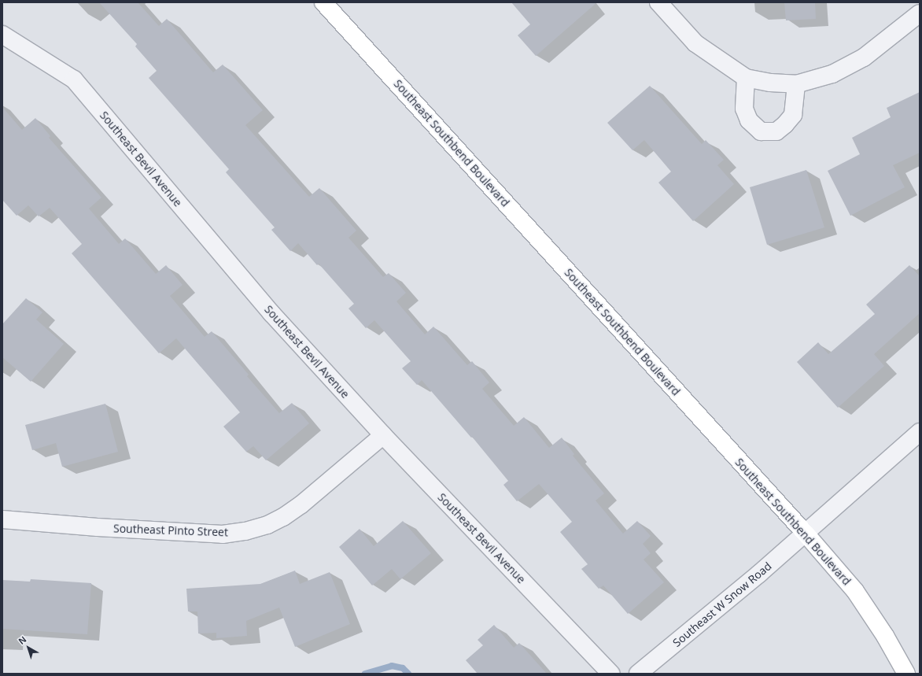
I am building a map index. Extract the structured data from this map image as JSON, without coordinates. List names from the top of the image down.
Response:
{
  "streets": {
    "street": [
      "Southeast Southbend Boulevard",
      "Southeast Bevil Avenue",
      "Southeast Pinto Street",
      "Southeast W Snow Road"
    ]
  },
  "crossings": [
    ["Southeast Southbend Boulevard", "Southeast W Snow Road"],
    ["Southeast Bevil Avenue", "Southeast Pinto Street"]
  ],
  "north": "top left"
}
